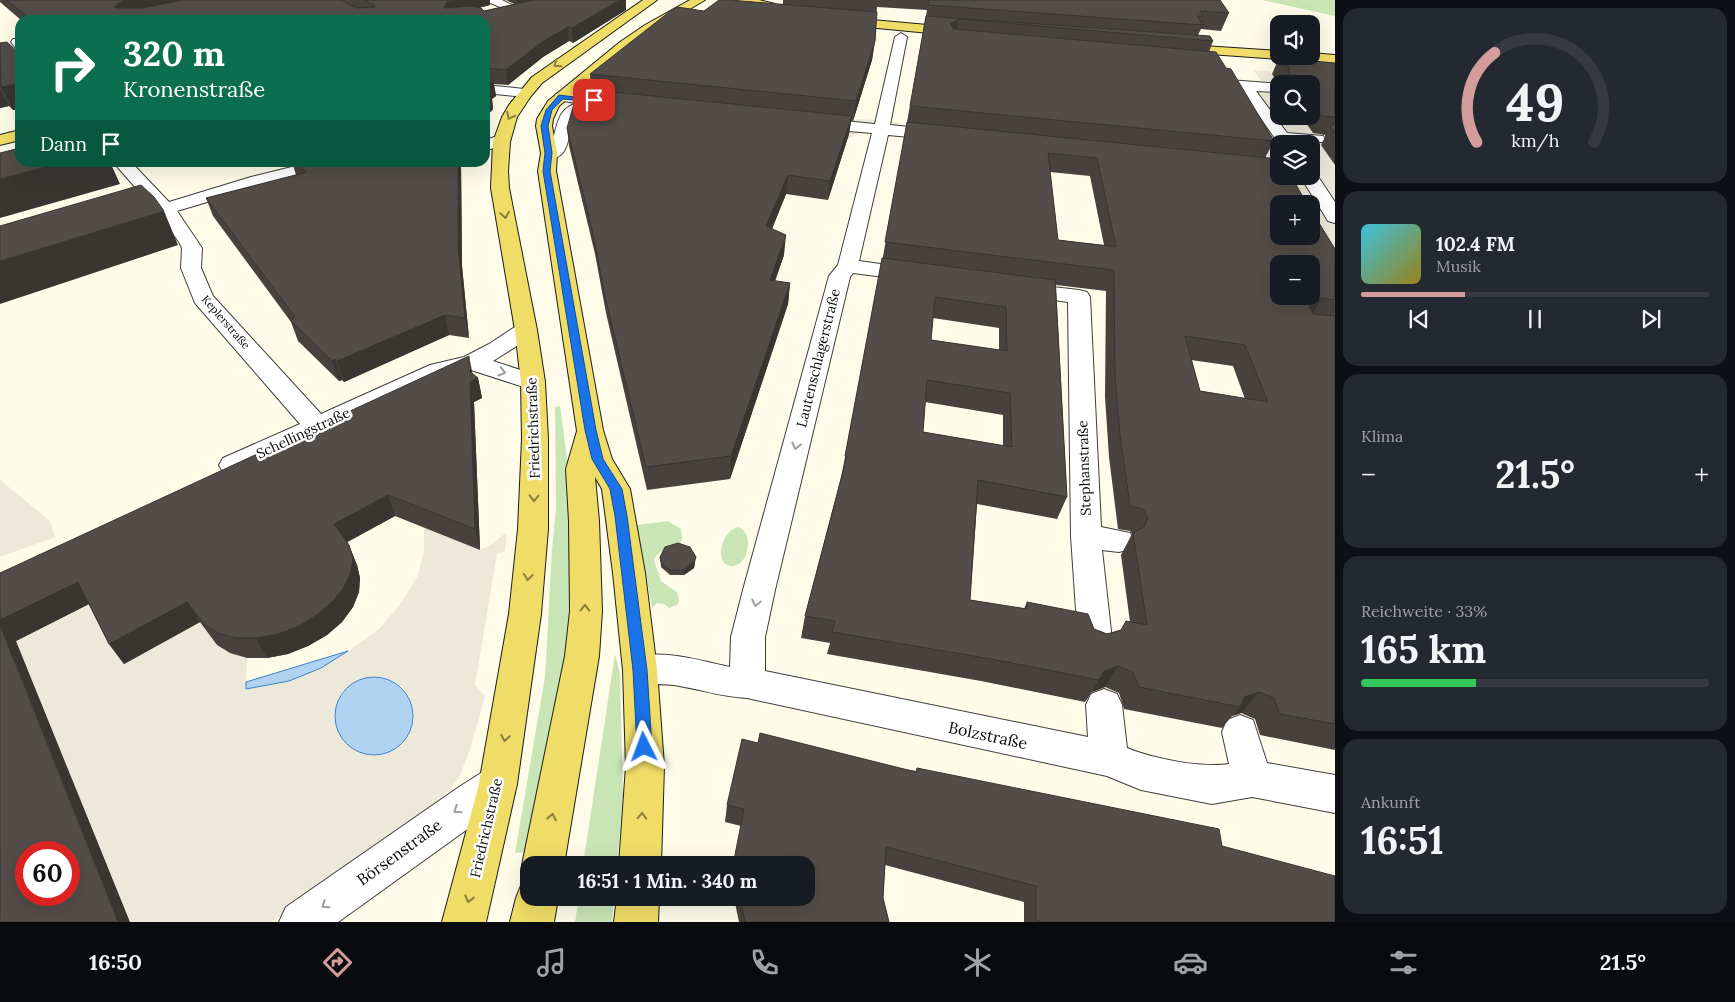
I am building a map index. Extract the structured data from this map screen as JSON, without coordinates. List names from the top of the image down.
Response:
{
  "streets": {
    "main road": ["Friedrichstraße"],
    "street": [
      "Keplerstraße",
      "Lautenschlagerstraße",
      "Schellingstraße",
      "Stephanstraße",
      "Bolzstraße",
      "Börsenstraße"
    ]
  },
  "crossings": [
    ["Keplerstraße", "Schellingstraße"],
    ["Lautenschlagerstraße", "Bolzstraße"],
    ["Friedrichstraße", "Schellingstraße"],
    ["Friedrichstraße", "Börsenstraße"]
  ],
  "one_way": ["Lautenschlagerstraße", "Börsenstraße"],
  "page": {
    "map_buttons": ["+", "−"],
    "turn": ["320 m", "Kronenstraße"],
    "then": "Dann",
    "song": ["102.4 FM", "Musik"],
    "tile": [
      "Klima",
      ["Reichweite · 33%", "165 km"],
      ["Ankunft", "16:51"]
    ],
    "heat": ["−", "21.5°", "+"],
    "limit": "60",
    "trip": "16:51 · 1 Min. · 340 m",
    "tabs": ["16:50", "21.5°"],
    "gauge": ["49", "km/h"]
  }
}
